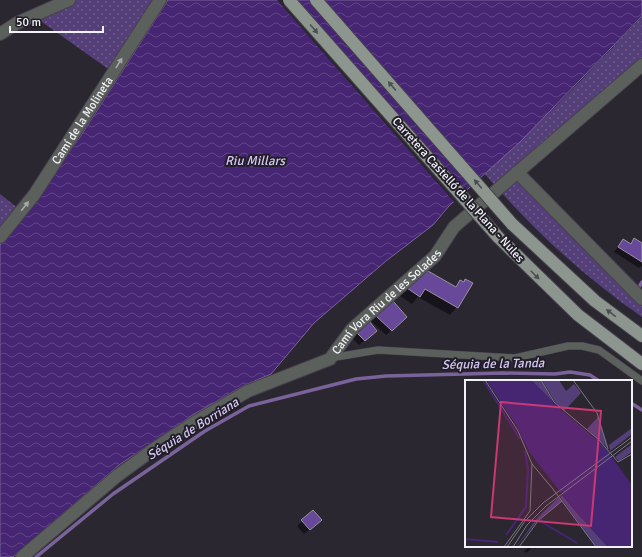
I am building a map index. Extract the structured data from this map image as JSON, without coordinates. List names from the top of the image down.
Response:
{
  "streets": {
    "main road": ["Carretera Castelló de la Plana - Nules"],
    "street": ["Camí de la Molineta", "Camí Vora Riu de les Solades"]
  },
  "one_way": ["Camí de la Molineta"],
  "water": ["Riu Millars", "Séquia de la Tanda", "Séquia de Borriana"],
  "scale_bar": "50 m"
}
